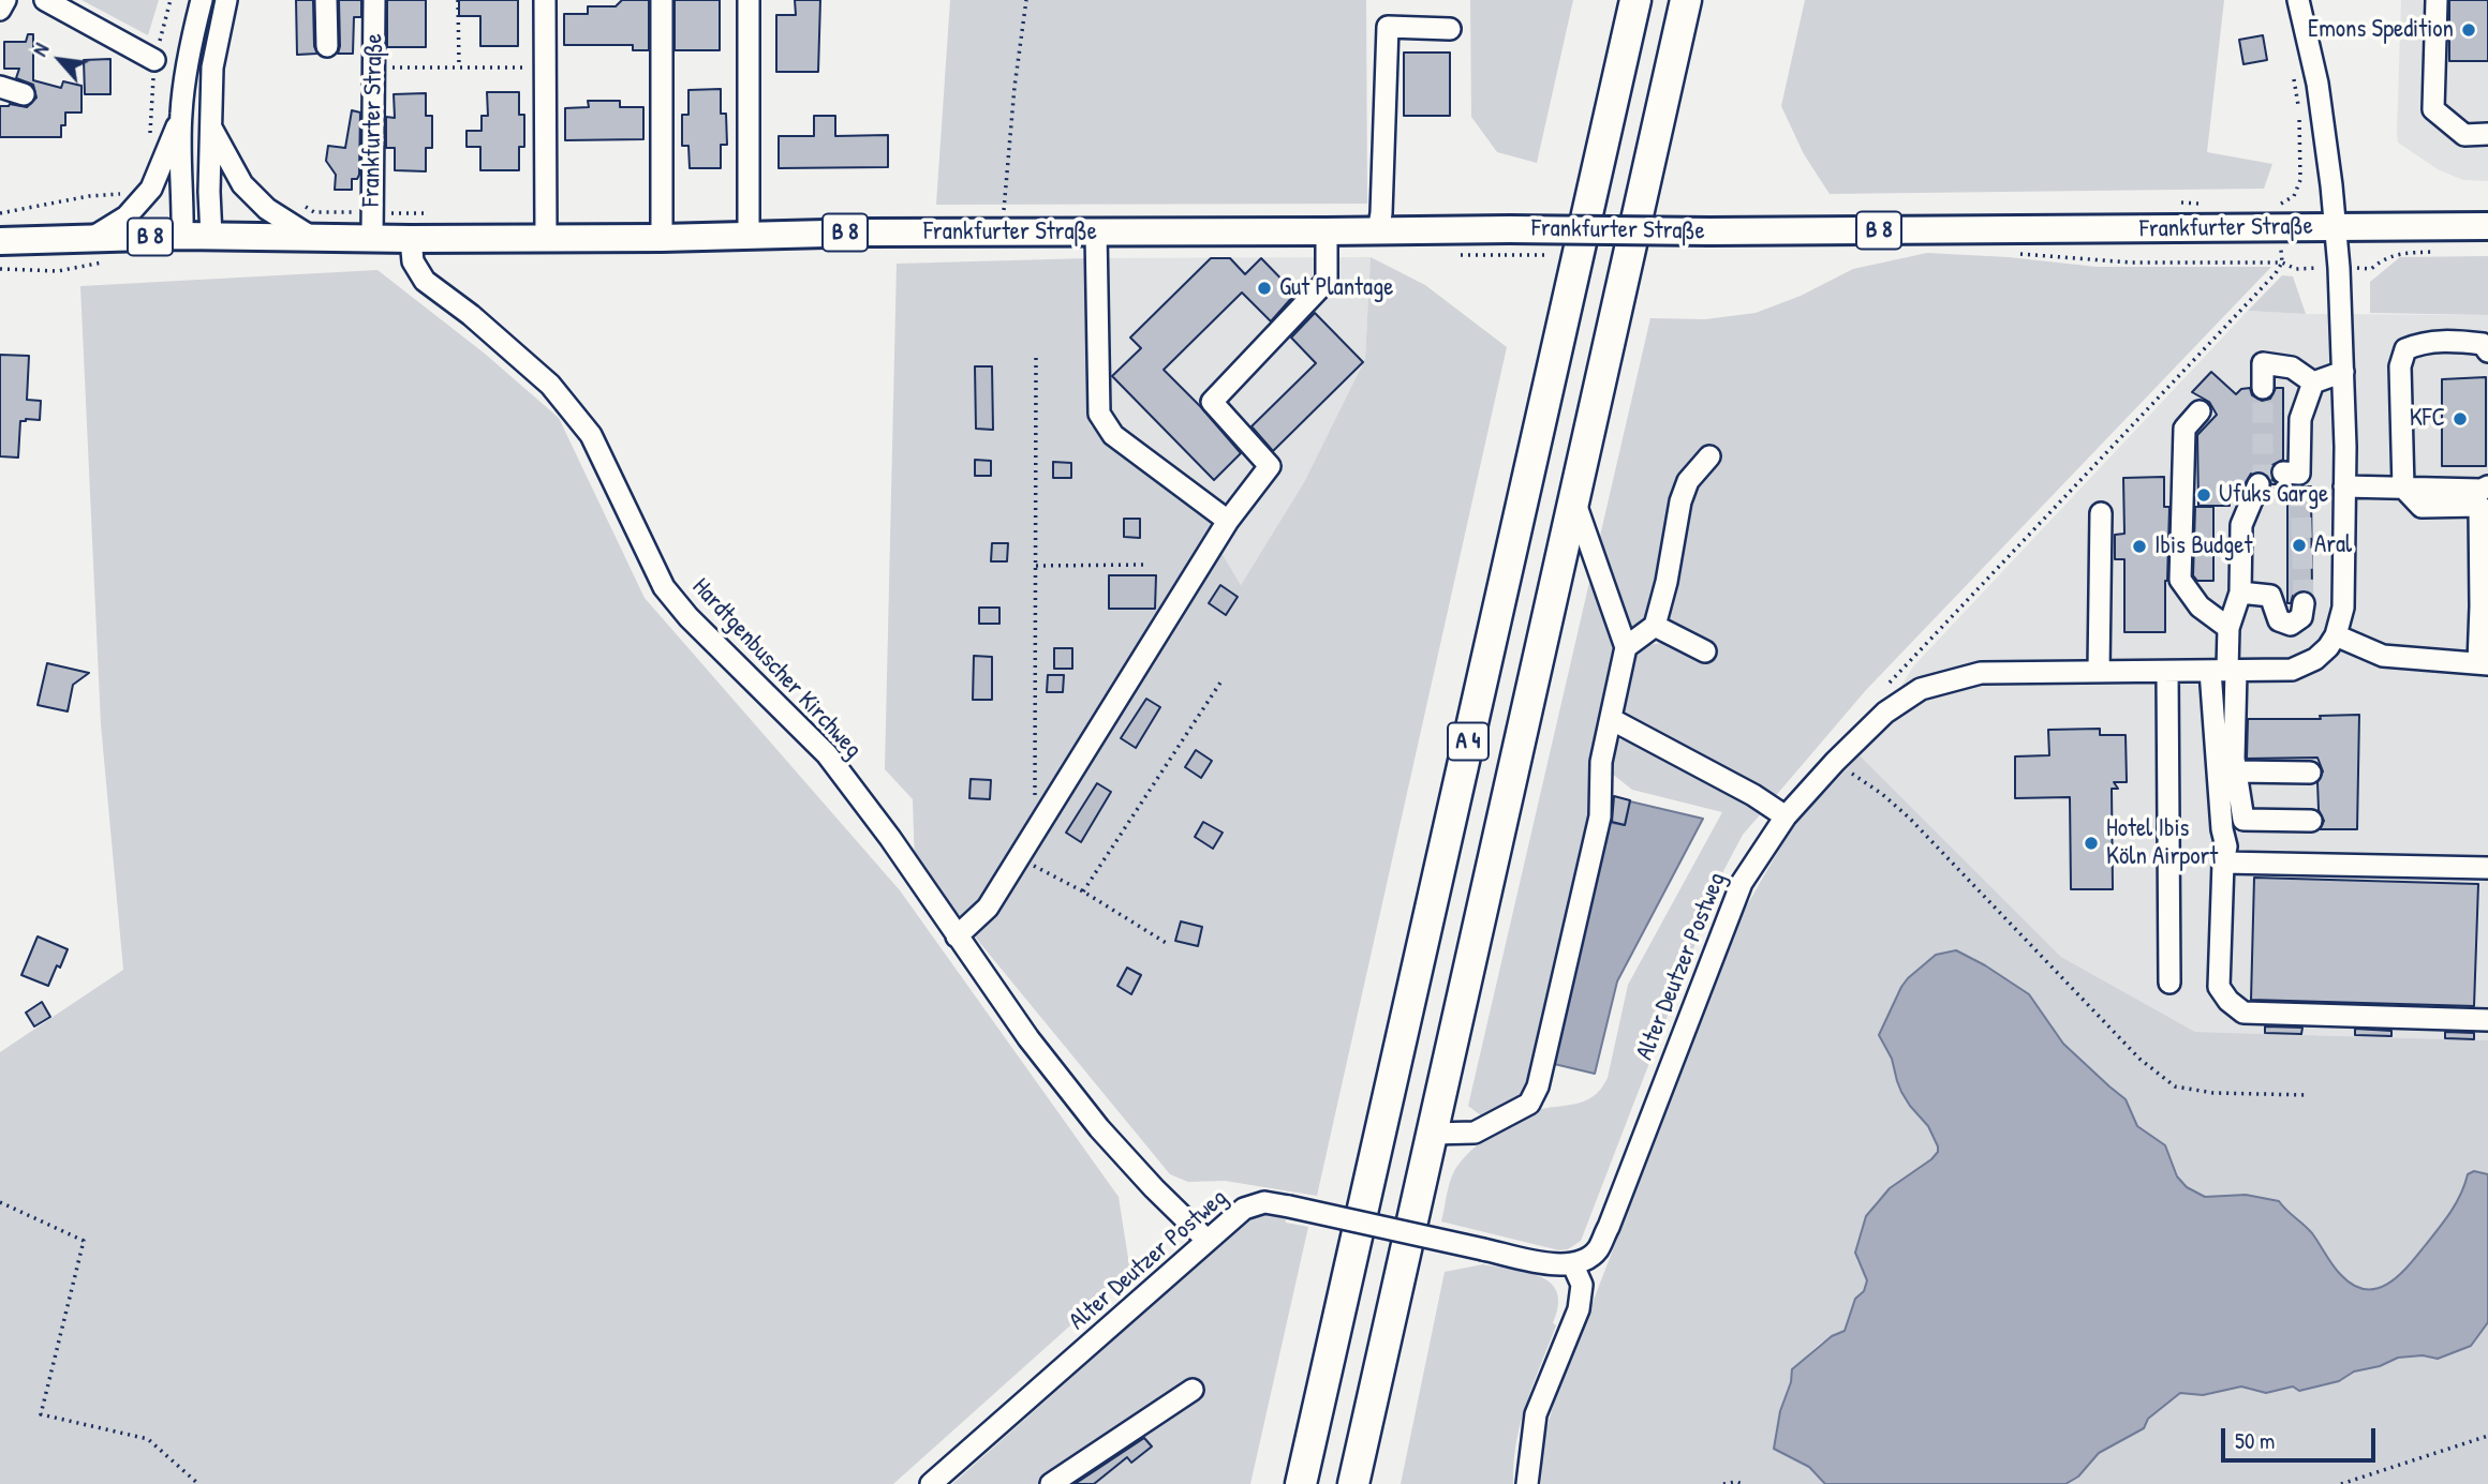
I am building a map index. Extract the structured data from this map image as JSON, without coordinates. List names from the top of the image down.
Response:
{
  "streets": {
    "highway": ["A 4"],
    "main road": ["Frankfurter Straße", "B 8"],
    "street": ["Hardtgenbuscher Kirchweg", "Alter Deutzer Postweg"]
  },
  "crossings": [
    ["Frankfurter Straße", "Hardtgenbuscher Kirchweg"],
    ["Hardtgenbuscher Kirchweg", "Alter Deutzer Postweg"]
  ],
  "places": [
    "Emons Spedition",
    "Gut Plantage",
    "KFC",
    "Ufuks Garge",
    "Aral",
    "Ibis Budget",
    "Hotel Ibis Köln Airport"
  ],
  "scale_bar": "50 m",
  "north": "top left"
}
